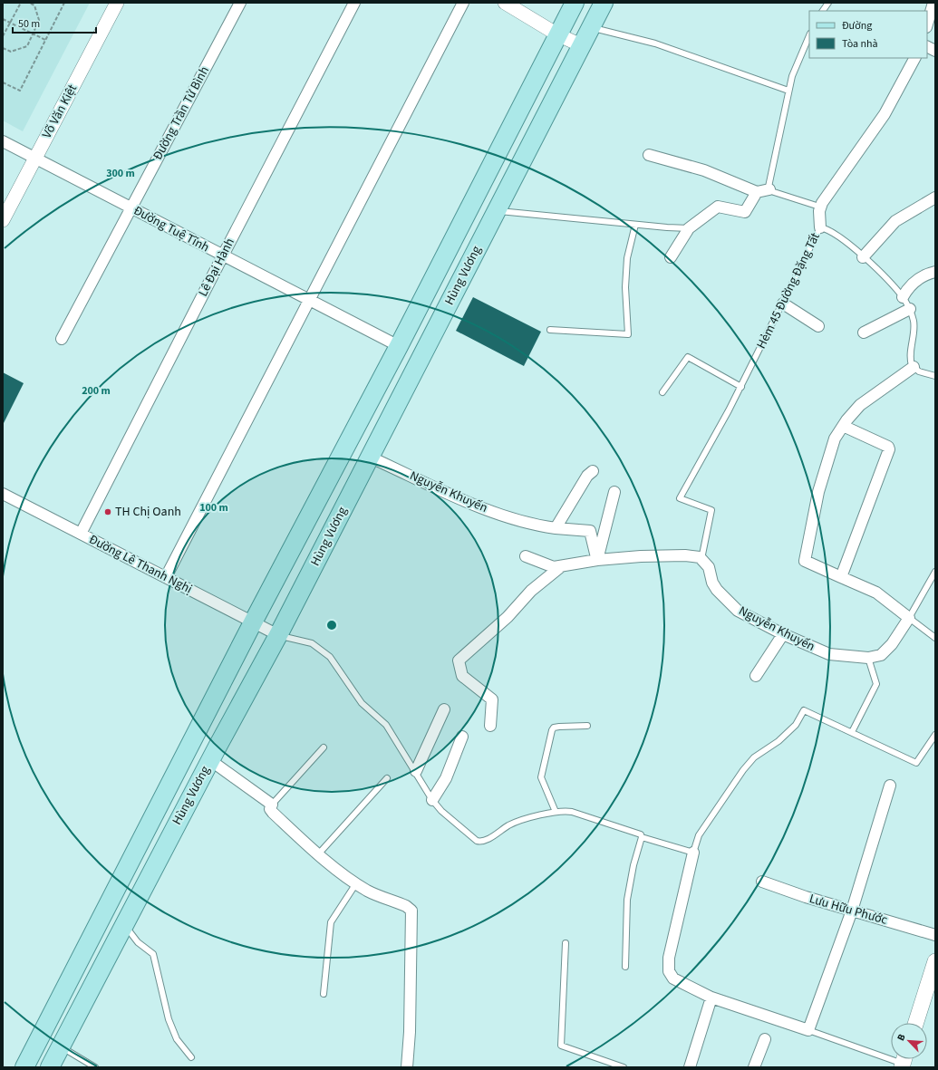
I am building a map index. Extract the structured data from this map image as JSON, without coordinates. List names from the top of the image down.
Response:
{
  "streets": {
    "main road": ["Hùng Vương"],
    "street": [
      "Võ Văn Kiệt",
      "Đường Trần Tử Bình",
      "Đường Tuệ Tĩnh",
      "Lê Đại Hành",
      "Hẻm 45 Đường Đặng Tất",
      "Nguyễn Khuyến",
      "Đường Lê Thanh Nghị",
      "Lưu Hữu Phước"
    ]
  },
  "crossings": [
    ["Võ Văn Kiệt", "Đường Tuệ Tĩnh"],
    ["Đường Trần Tử Bình", "Đường Tuệ Tĩnh"],
    ["Đường Tuệ Tĩnh", "Lê Đại Hành"],
    ["Đường Tuệ Tĩnh", "Hùng Vương"],
    ["Lê Đại Hành", "Đường Lê Thanh Nghị"],
    ["Hùng Vương", "Nguyễn Khuyến"],
    ["Hùng Vương", "Đường Lê Thanh Nghị"],
    ["Hẻm 45 Đường Đặng Tất", "Nguyễn Khuyến"]
  ],
  "places": ["TH Chị Oanh"],
  "legend": ["Đường", "Tòa nhà"],
  "scale_bar": "50 m",
  "north": "top left",
  "rings": ["300 m", "200 m", "100 m"]
}
